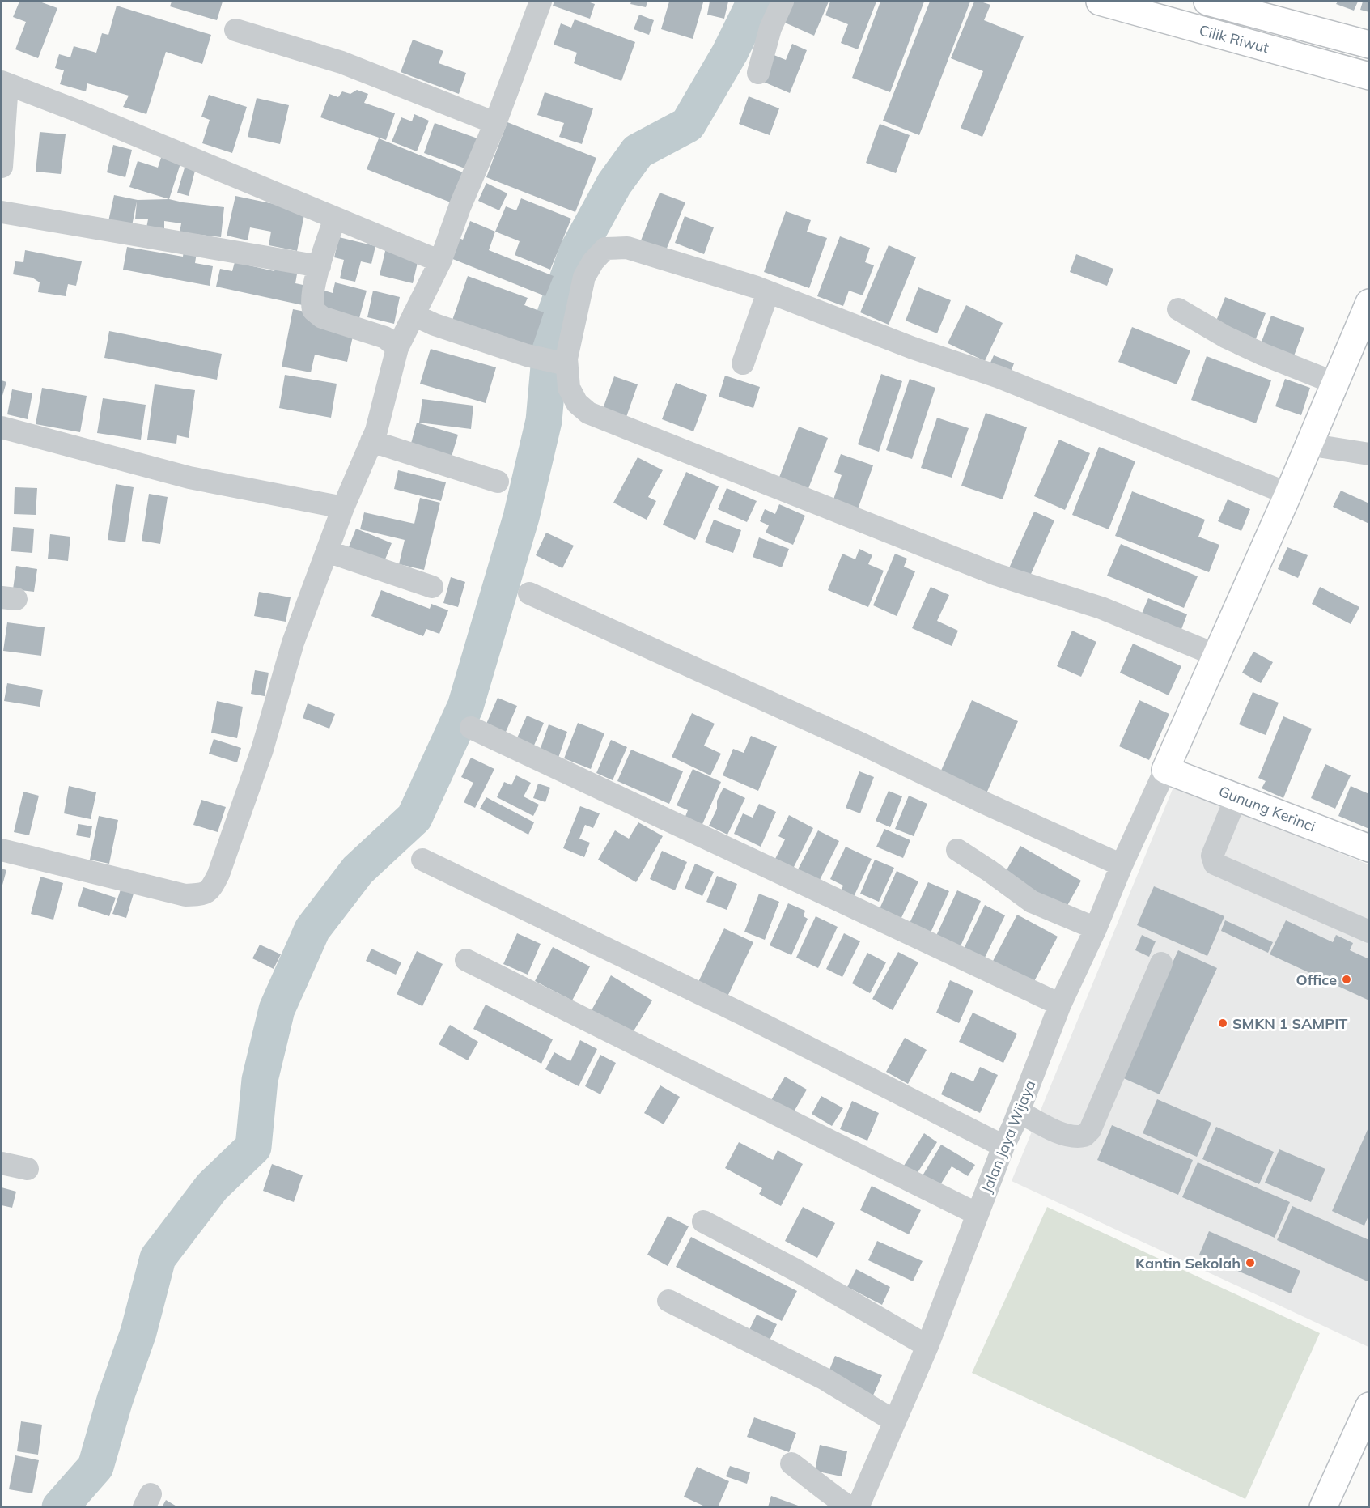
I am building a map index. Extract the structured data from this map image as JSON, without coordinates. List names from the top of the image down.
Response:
{
  "streets": {
    "street": ["Cilik Riwut", "Gunung Kerinci", "Jalan Jaya Wijaya"]
  },
  "crossings": [
    ["Gunung Kerinci", "Jalan Jaya Wijaya"]
  ],
  "places": ["Office", "SMKN 1 SAMPIT", "Kantin Sekolah"]
}
